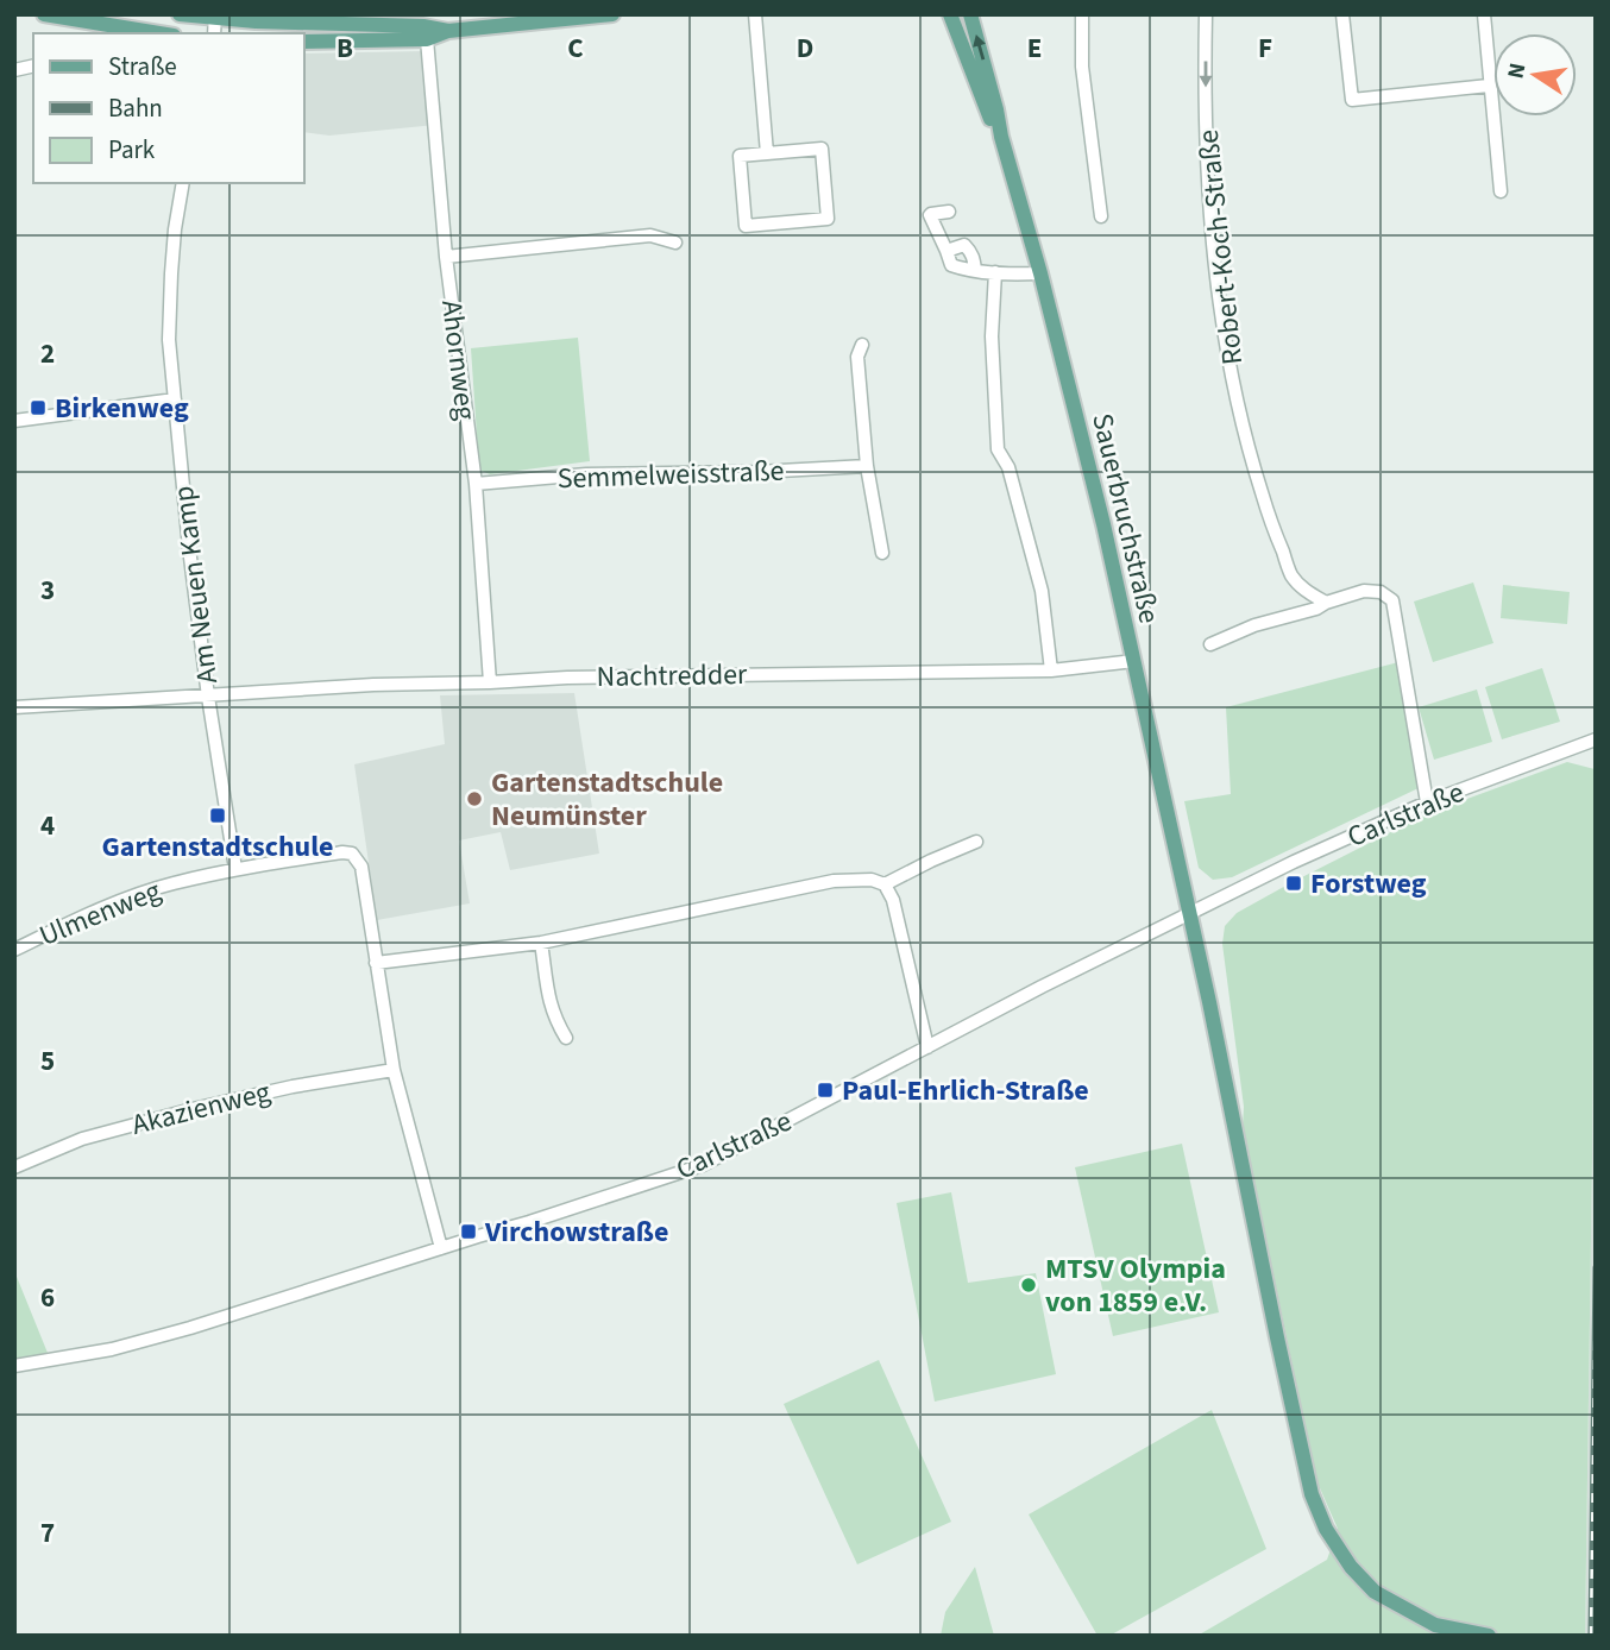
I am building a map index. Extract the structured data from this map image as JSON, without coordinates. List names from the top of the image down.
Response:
{
  "streets": {
    "main road": ["Sauerbruchstraße"],
    "street": [
      "Robert-Koch-Straße",
      "Ahornweg",
      "Semmelweisstraße",
      "Am Neuen Kamp",
      "Nachtredder",
      "Carlstraße",
      "Ulmenweg",
      "Akazienweg"
    ]
  },
  "crossings": [
    ["Ahornweg", "Semmelweisstraße"],
    ["Ahornweg", "Nachtredder"],
    ["Sauerbruchstraße", "Nachtredder"],
    ["Sauerbruchstraße", "Carlstraße"],
    ["Am Neuen Kamp", "Nachtredder"],
    ["Am Neuen Kamp", "Ulmenweg"]
  ],
  "one_way": ["Robert-Koch-Straße"],
  "places": {
    "transit": [
      "Birkenweg",
      "Gartenstadtschule",
      "Forstweg",
      "Paul-Ehrlich-Straße",
      "Virchowstraße"
    ],
    "other": ["Gartenstadtschule Neumünster", "MTSV Olympia von 1859 e.V."]
  },
  "legend": ["Straße", "Bahn", "Park"],
  "north": "left",
  "grid": {
    "columns": [
      "B",
      "C",
      "D",
      "E",
      "F"
    ],
    "rows": [
      "2",
      "3",
      "4",
      "5",
      "6",
      "7"
    ]
  }
}
